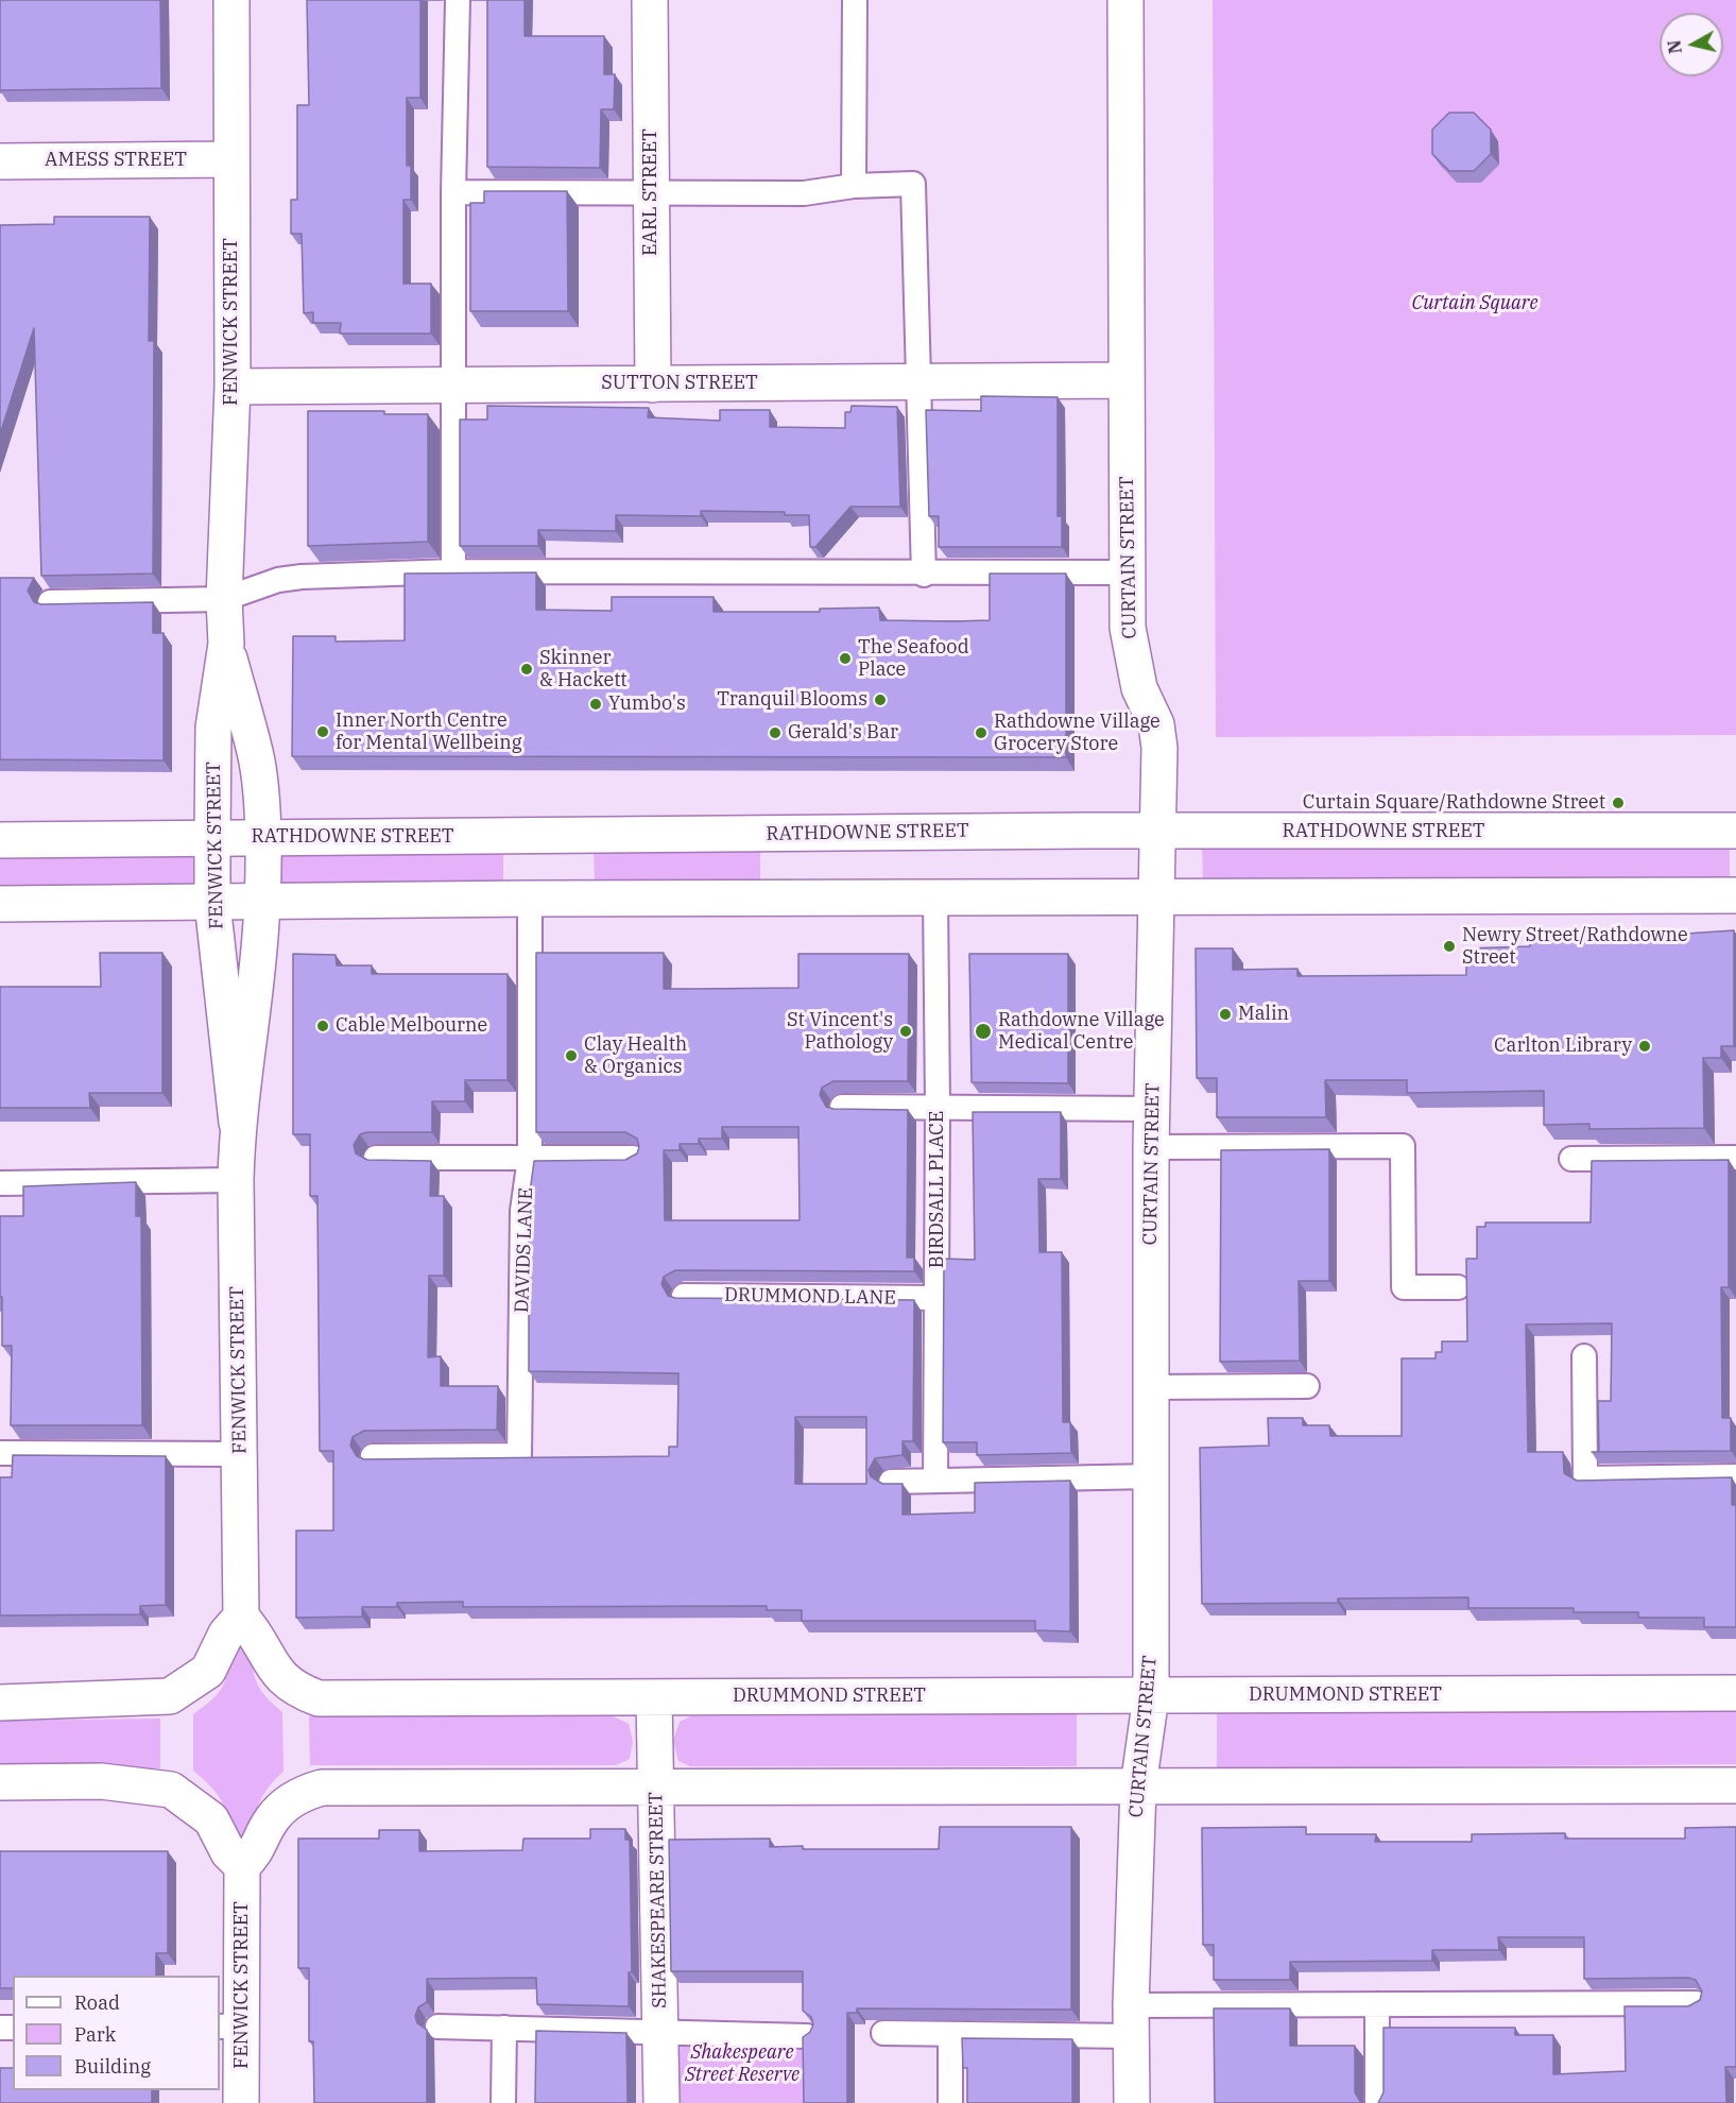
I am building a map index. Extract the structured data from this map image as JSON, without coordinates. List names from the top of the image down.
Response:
{
  "streets": {
    "street": [
      "AMESS STREET",
      "EARL STREET",
      "FENWICK STREET",
      "SUTTON STREET",
      "CURTAIN STREET",
      "RATHDOWNE STREET",
      "DRUMMOND STREET",
      "SHAKESPEARE STREET"
    ],
    "lane": ["BIRDSALL PLACE", "DAVIDS LANE", "DRUMMOND LANE"]
  },
  "crossings": [
    ["AMESS STREET", "FENWICK STREET"],
    ["EARL STREET", "SUTTON STREET"],
    ["FENWICK STREET", "SUTTON STREET"],
    ["FENWICK STREET", "RATHDOWNE STREET"],
    ["FENWICK STREET", "DRUMMOND STREET"],
    ["SUTTON STREET", "CURTAIN STREET"],
    ["CURTAIN STREET", "RATHDOWNE STREET"],
    ["CURTAIN STREET", "DRUMMOND STREET"],
    ["BIRDSALL PLACE", "DRUMMOND LANE"],
    ["DRUMMOND STREET", "SHAKESPEARE STREET"]
  ],
  "parks": ["Curtain Square", "Shakespeare Street Reserve"],
  "places": [
    "The Seafood Place",
    "Skinner & Hackett",
    "Tranquil Blooms",
    "Yumbo's",
    "Inner North Centre for Mental Wellbeing",
    "Gerald's Bar",
    "Rathdowne Village Grocery Store",
    "Curtain Square/Rathdowne Street",
    "Newry Street/Rathdowne Street",
    "Malin",
    "Cable Melbourne",
    "St Vincent's Pathology",
    "Rathdowne Village Medical Centre",
    "Carlton Library",
    "Clay Health & Organics"
  ],
  "legend": ["Road", "Park", "Building"],
  "north": "left"
}
